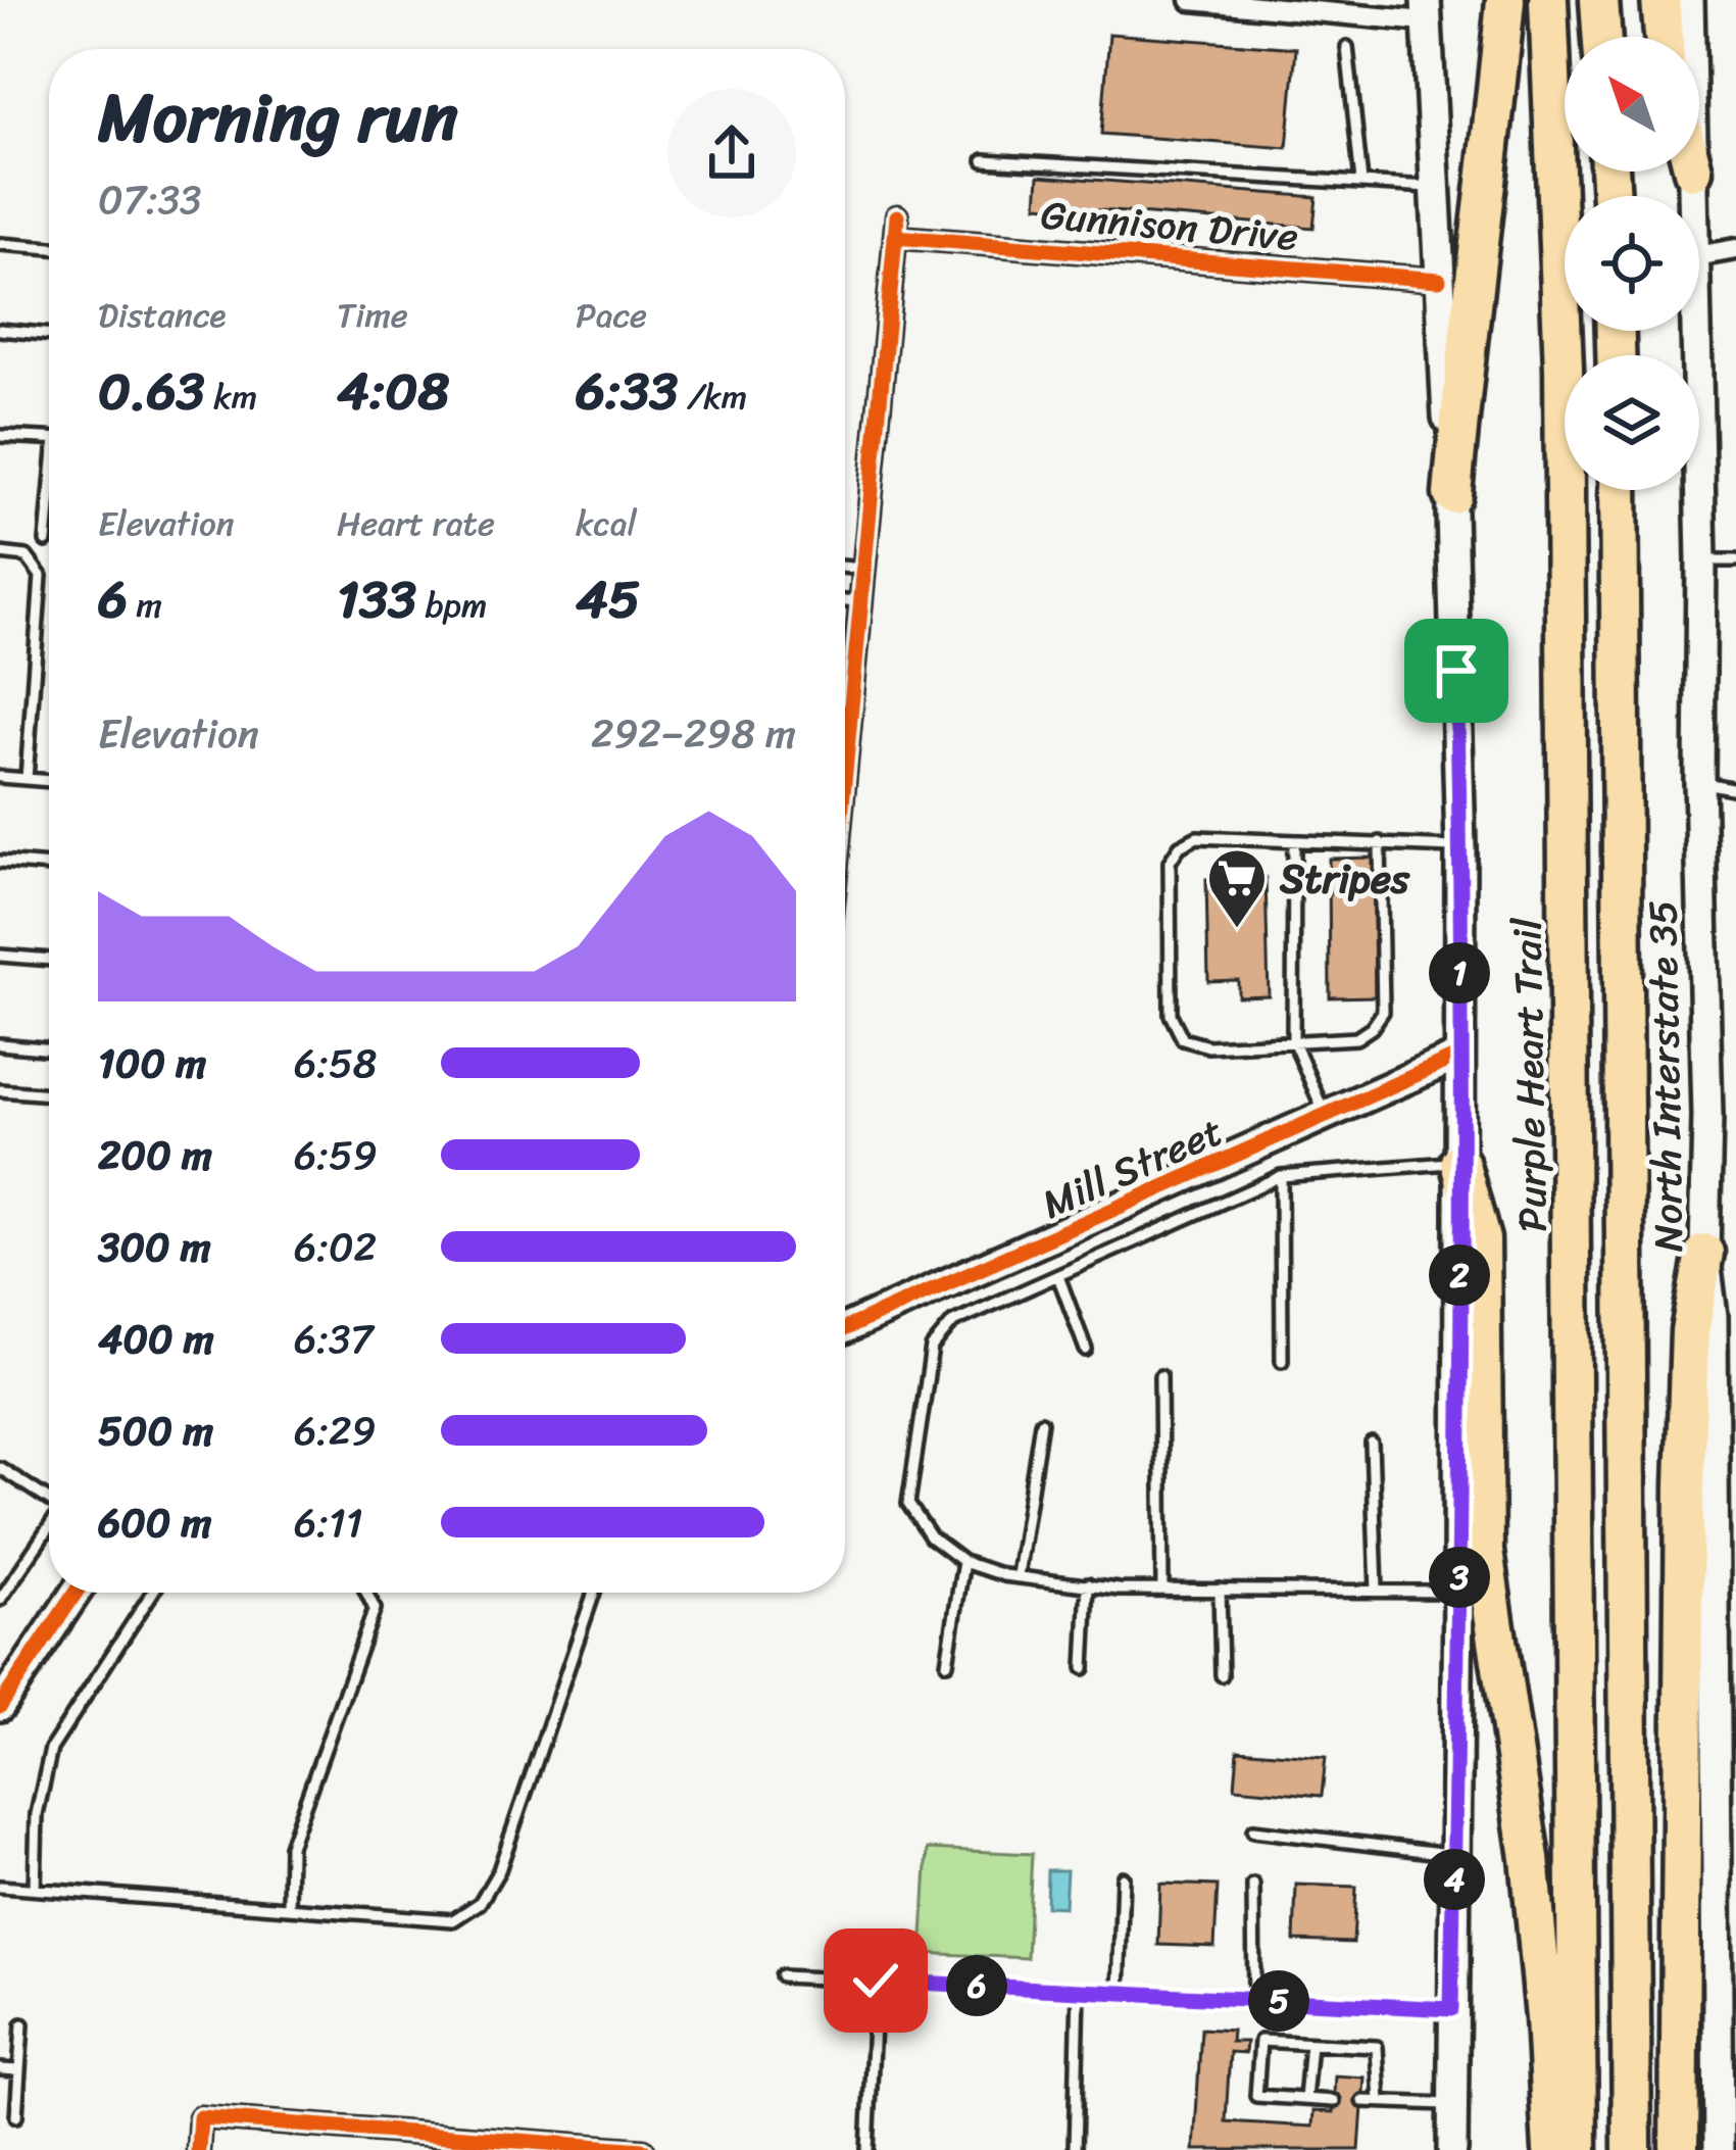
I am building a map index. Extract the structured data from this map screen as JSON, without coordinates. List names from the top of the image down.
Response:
{
  "streets": {
    "highway": ["Purple Heart Trail"],
    "main road": ["North Interstate 35", "Mill Street"],
    "street": ["Gunnison Drive"]
  },
  "places": {
    "supermarket": ["Stripes"]
  },
  "north": "top left",
  "page": {
    "heading": ["Morning run", "07:33"],
    "stats": [
      ["Distance", "0.63 km"],
      ["Time", "4:08"],
      ["Pace", "6:33 /km"],
      ["Elevation", "6 m"],
      ["Heart rate", "133 bpm"],
      ["kcal", "45"]
    ],
    "chart": ["Elevation", "292–298 m"],
    "pins": [
      "1",
      "2",
      "3",
      "4",
      "6",
      "5"
    ],
    "list": [
      {
        "name": "100 m",
        "note": "6:58"
      },
      {
        "name": "200 m",
        "note": "6:59"
      },
      {
        "name": "300 m",
        "note": "6:02"
      },
      {
        "name": "400 m",
        "note": "6:37"
      },
      {
        "name": "500 m",
        "note": "6:29"
      },
      {
        "name": "600 m",
        "note": "6:11"
      }
    ]
  }
}
